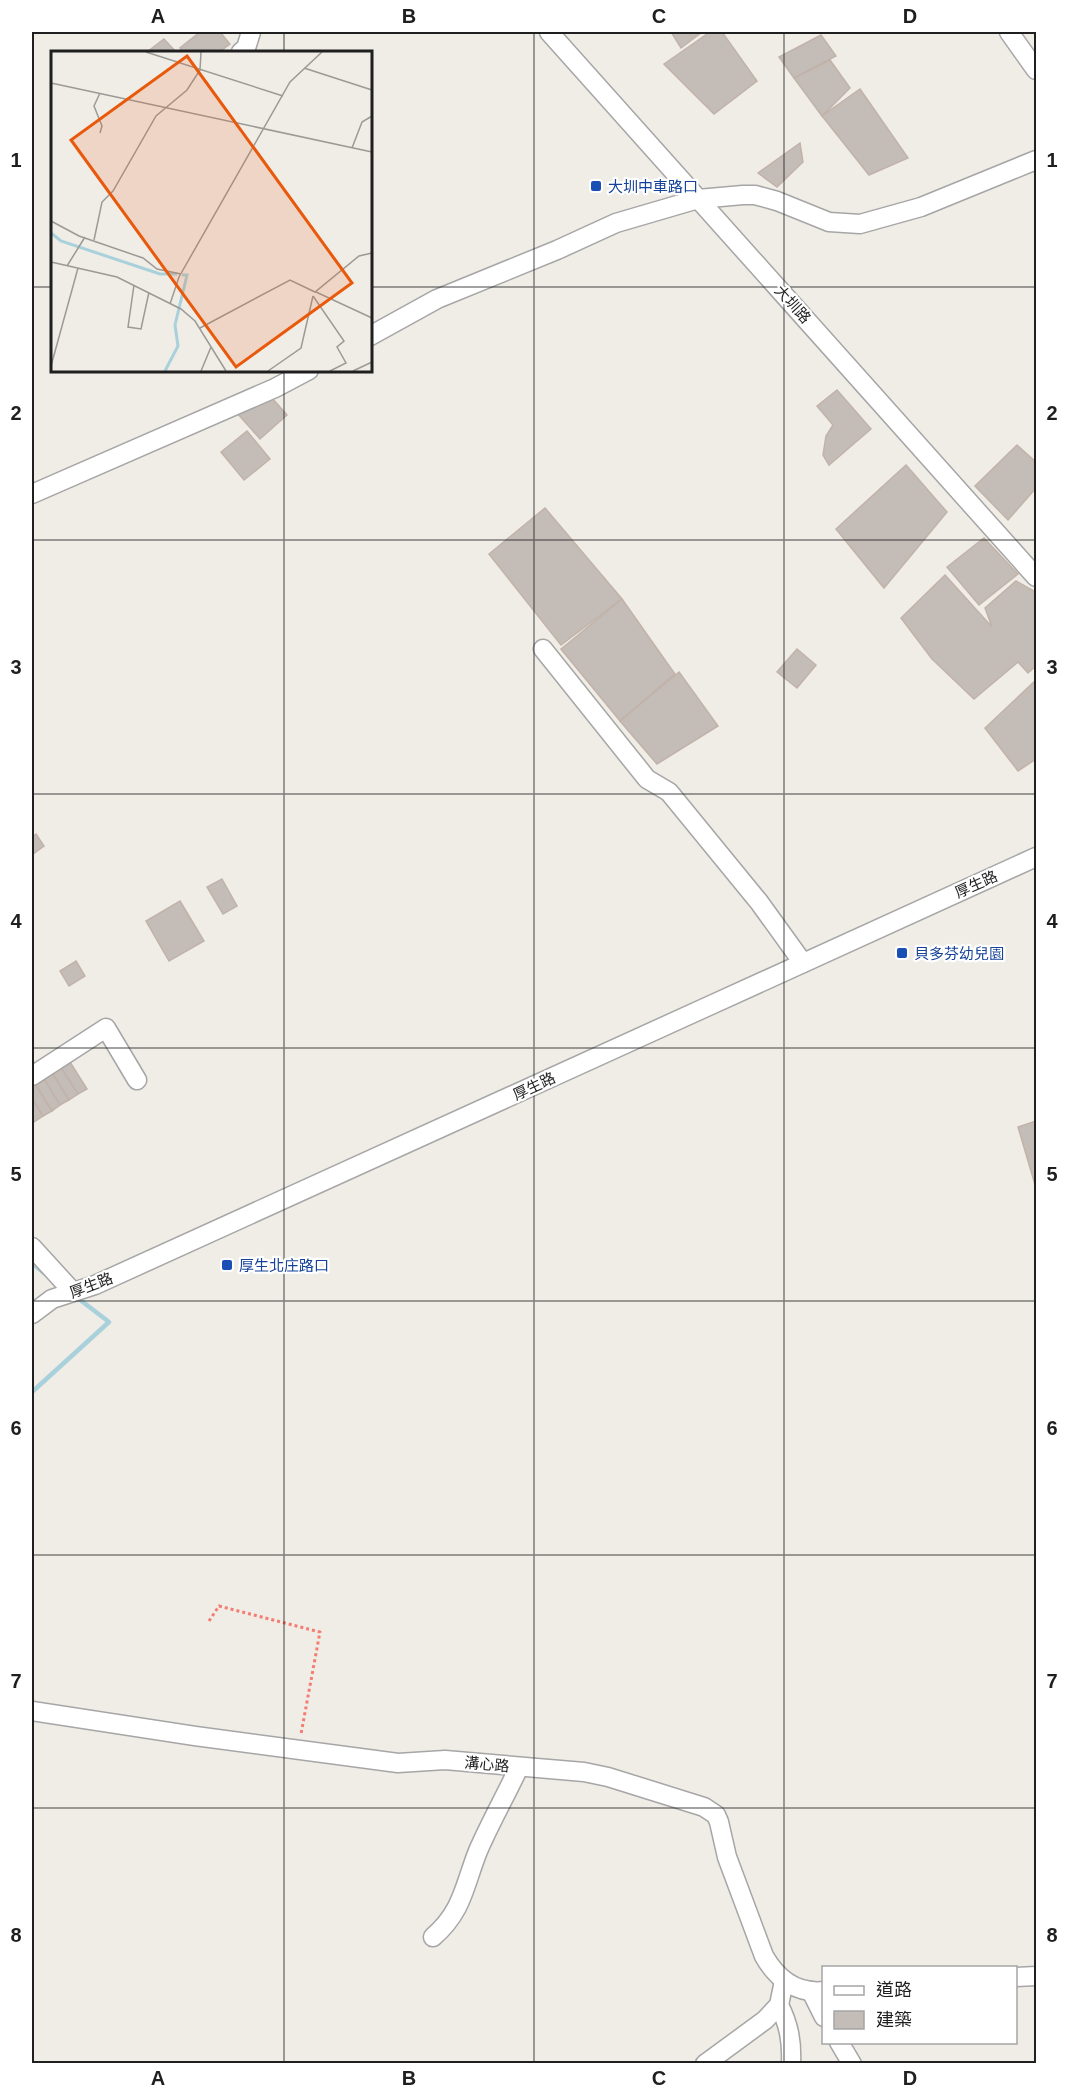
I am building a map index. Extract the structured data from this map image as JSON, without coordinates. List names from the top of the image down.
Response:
{
  "streets": {
    "street": ["大圳路", "厚生路", "溝心路"]
  },
  "places": {
    "transit": ["大圳中車路口", "貝多芬幼兒園", "厚生北庄路口"]
  },
  "legend": ["道路", "建築"],
  "grid": {
    "columns": [
      "A",
      "B",
      "C",
      "D"
    ],
    "rows": [
      "1",
      "2",
      "3",
      "4",
      "5",
      "6",
      "7",
      "8"
    ]
  }
}
